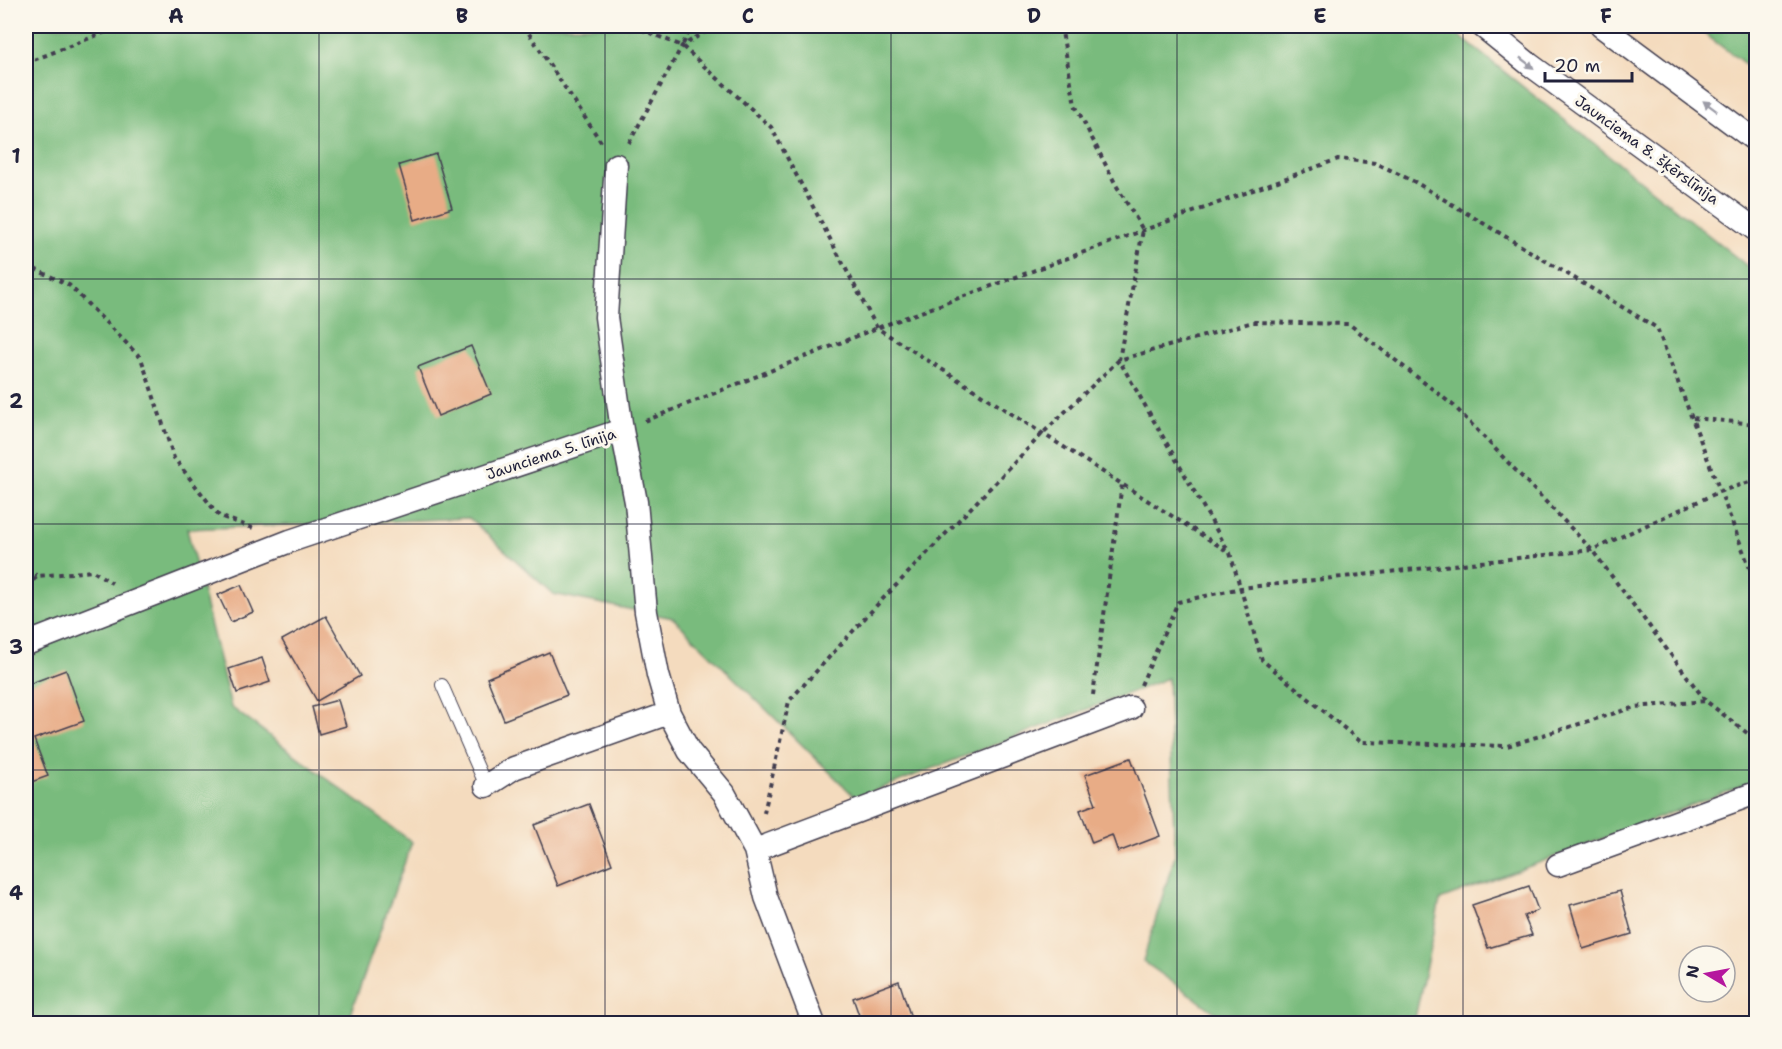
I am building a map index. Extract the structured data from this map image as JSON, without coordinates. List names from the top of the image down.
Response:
{
  "streets": {
    "street": ["Jaunciema 8. šķērslīnija", "Jaunciema 5. līnija"]
  },
  "scale_bar": "20 m",
  "north": "left",
  "grid": {
    "columns": [
      "A",
      "B",
      "C",
      "D",
      "E",
      "F"
    ],
    "rows": [
      "1",
      "2",
      "3",
      "4"
    ]
  }
}
